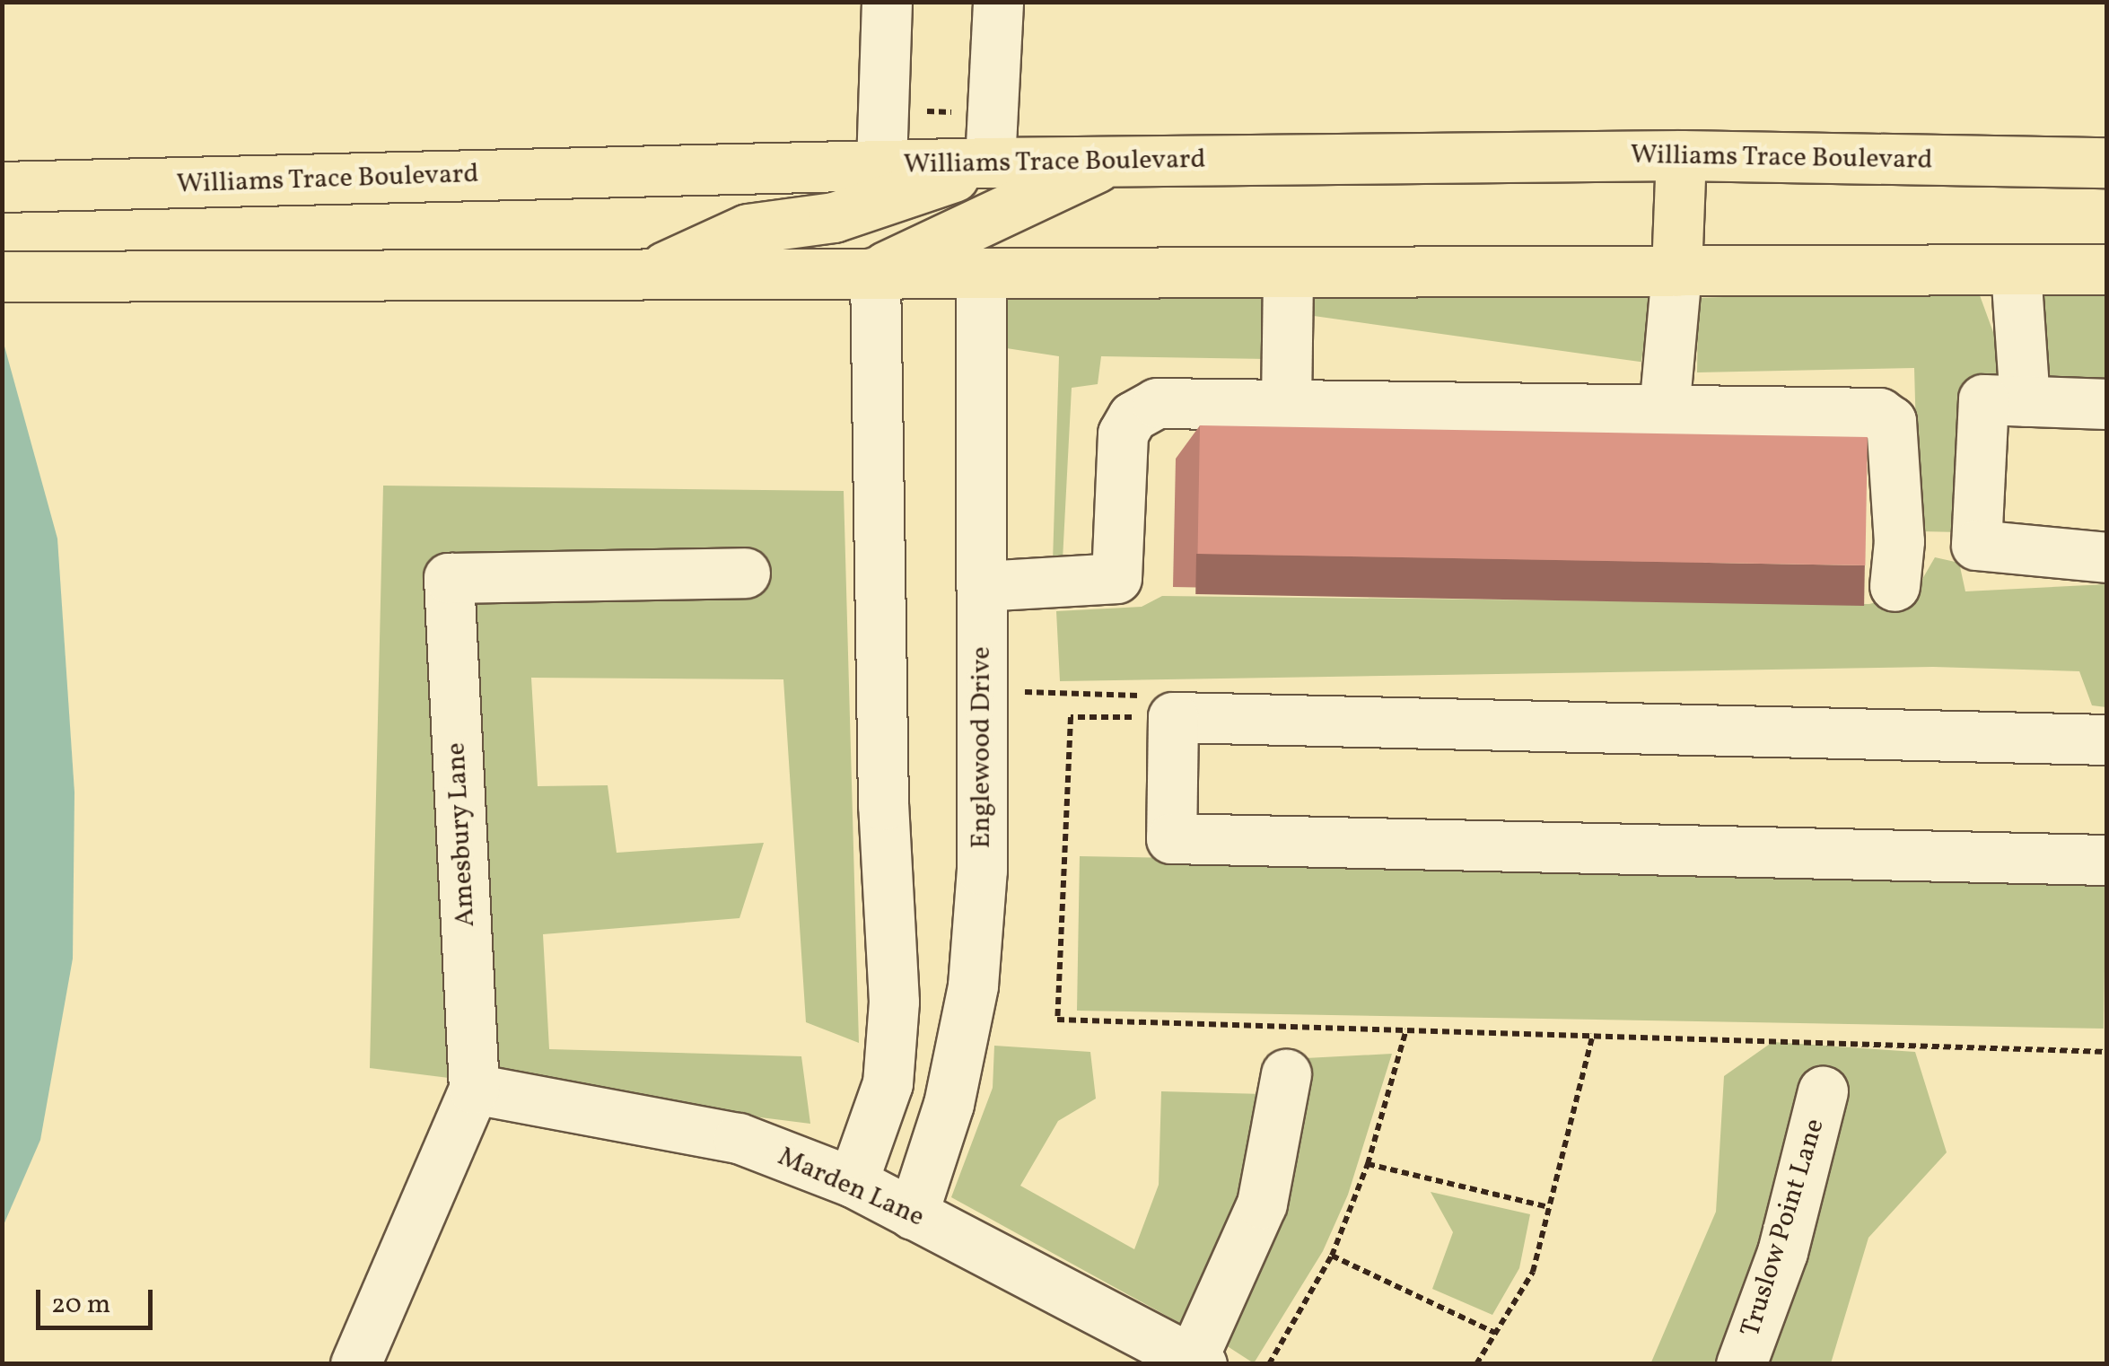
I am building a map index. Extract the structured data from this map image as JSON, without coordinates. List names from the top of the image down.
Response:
{
  "streets": {
    "main road": ["Williams Trace Boulevard"],
    "street": [
      "Englewood Drive",
      "Amesbury Lane",
      "Marden Lane",
      "Truslow Point Lane"
    ]
  },
  "crossings": [
    ["Englewood Drive", "Marden Lane"],
    ["Amesbury Lane", "Marden Lane"]
  ],
  "scale_bar": "20 m"
}
